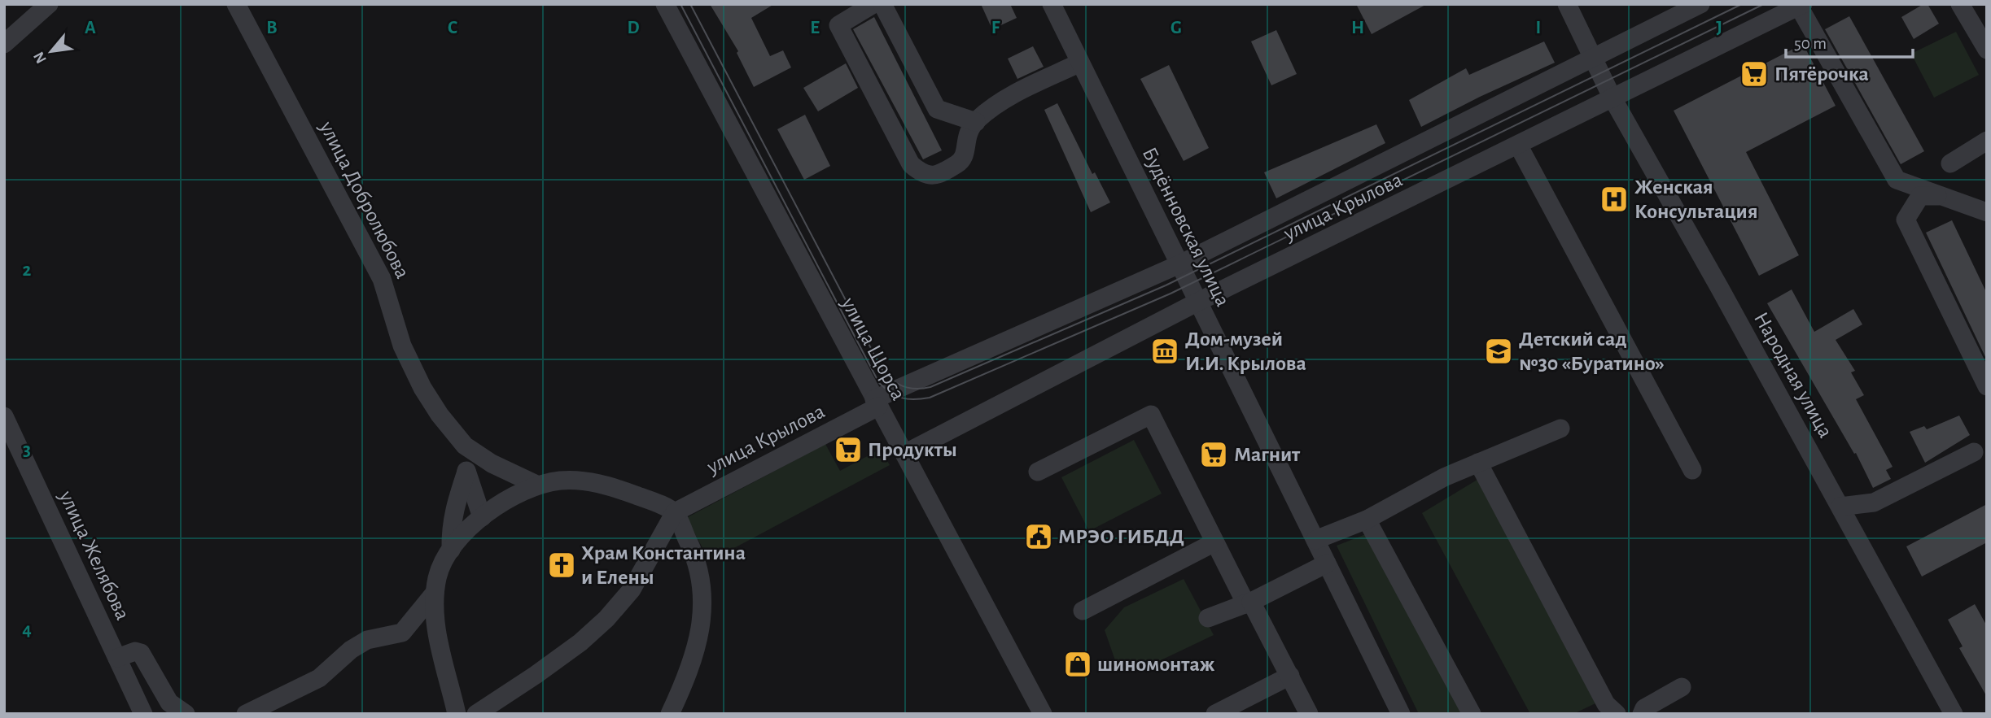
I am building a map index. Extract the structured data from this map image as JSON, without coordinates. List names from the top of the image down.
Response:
{
  "streets": {
    "street": [
      "улица Добролюбова",
      "улица Крылова",
      "Будённовская улица",
      "улица Щорса",
      "Народная улица",
      "улица Желябова"
    ]
  },
  "crossings": [
    ["улица Крылова", "Будённовская улица"],
    ["улица Крылова", "улица Щорса"],
    ["улица Крылова", "Народная улица"]
  ],
  "places": {
    "supermarket": ["Пятёрочка", "Продукты", "Магнит"],
    "hospital": ["Женская Консультация"],
    "museum": ["Дом-музей И.И. Крылова"],
    "school or university": ["Детский сад №30 «Буратино»"],
    "public building": ["МРЭО ГИБДД"],
    "church": ["Храм Константина и Елены"],
    "shop": ["шиномонтаж"]
  },
  "scale_bar": "50 m",
  "north": "bottom left",
  "grid": {
    "columns": [
      "A",
      "B",
      "C",
      "D",
      "E",
      "F",
      "G",
      "H",
      "I",
      "J"
    ],
    "rows": ["2", "3", "4"]
  }
}
